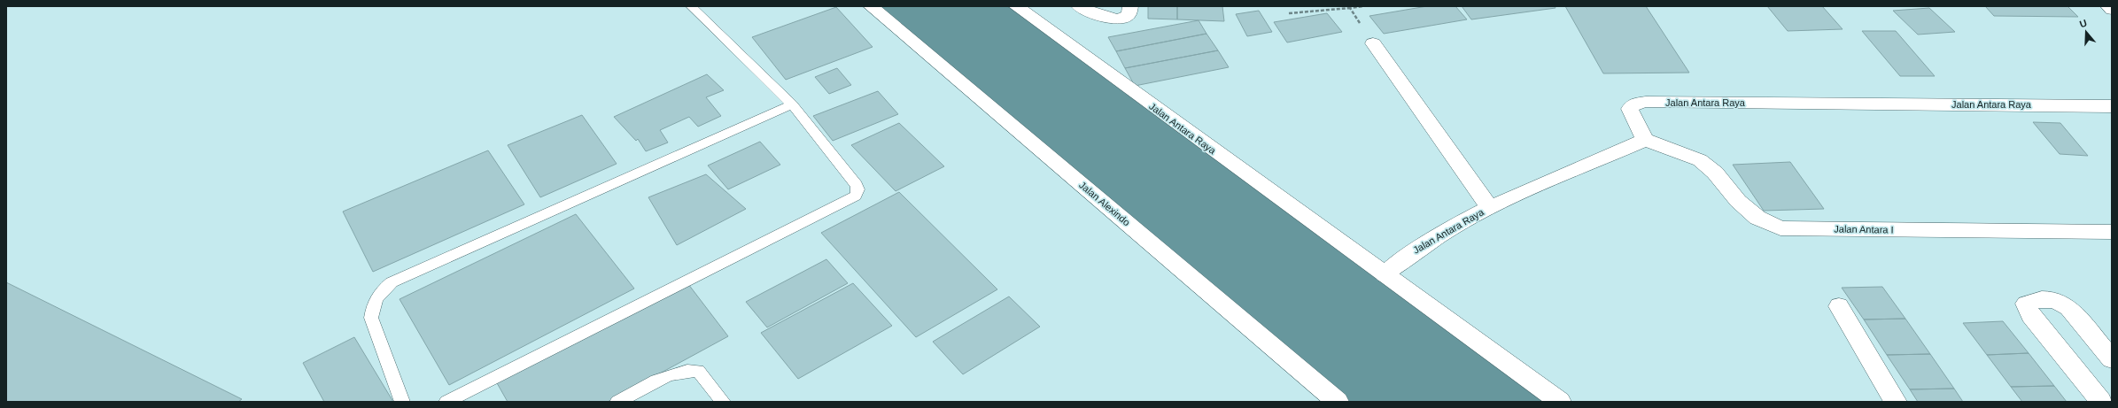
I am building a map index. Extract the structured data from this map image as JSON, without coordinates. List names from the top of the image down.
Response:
{
  "streets": {
    "street": ["Jalan Antara Raya", "Jalan Alexindo", "Jalan Antara I"]
  },
  "crossings": [
    ["Jalan Antara Raya", "Jalan Antara I"]
  ],
  "north": "top"
}
